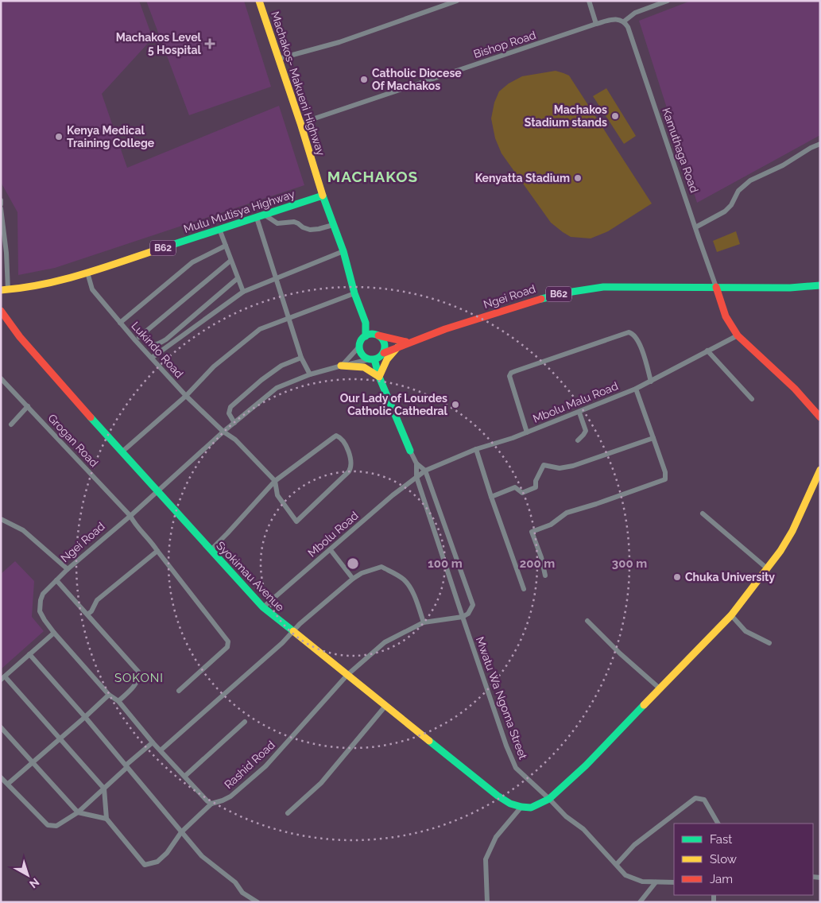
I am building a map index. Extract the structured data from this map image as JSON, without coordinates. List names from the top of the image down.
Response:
{
  "streets": {
    "main road": [
      "Machakos- Makueni Highway",
      "Mulu Mutisya Highway",
      "B62",
      "Ngei Road",
      "Syokimau Avenue"
    ],
    "street": [
      "Bishop Road",
      "Kamuthaga Road",
      "Lukindo Road",
      "Mbolu Malu Road",
      "Grogan Road",
      "Mbolu Road",
      "Mwatu Wa Ngoma Street",
      "Rashid Road"
    ]
  },
  "crossings": [
    ["Bishop Road", "Machakos- Makueni Highway"],
    ["Bishop Road", "Kamuthaga Road"],
    ["Machakos- Makueni Highway", "Mulu Mutisya Highway"],
    ["Kamuthaga Road", "B62"],
    ["Kamuthaga Road", "Ngei Road"],
    ["Mulu Mutisya Highway", "Lukindo Road"],
    ["B62", "Ngei Road"],
    ["Ngei Road", "Lukindo Road"],
    ["Ngei Road", "Grogan Road"],
    ["Ngei Road", "Syokimau Avenue"],
    ["Mbolu Malu Road", "Mbolu Road"],
    ["Mbolu Malu Road", "Mwatu Wa Ngoma Street"],
    ["Mbolu Road", "Syokimau Avenue"],
    ["Mbolu Road", "Mwatu Wa Ngoma Street"],
    ["Syokimau Avenue", "Rashid Road"],
    ["Mwatu Wa Ngoma Street", "Rashid Road"]
  ],
  "districts": ["MACHAKOS", "SOKONI"],
  "places": {
    "health": ["Machakos Level 5 Hospital"],
    "other": [
      "Catholic Diocese Of Machakos",
      "Machakos Stadium stands",
      "Kenya Medical Training College",
      "Kenyatta Stadium",
      "Our Lady of Lourdes Catholic Cathedral",
      "Chuka University"
    ]
  },
  "legend": ["Fast", "Slow", "Jam"],
  "north": "bottom right",
  "rings": ["100 m", "200 m", "300 m"]
}
